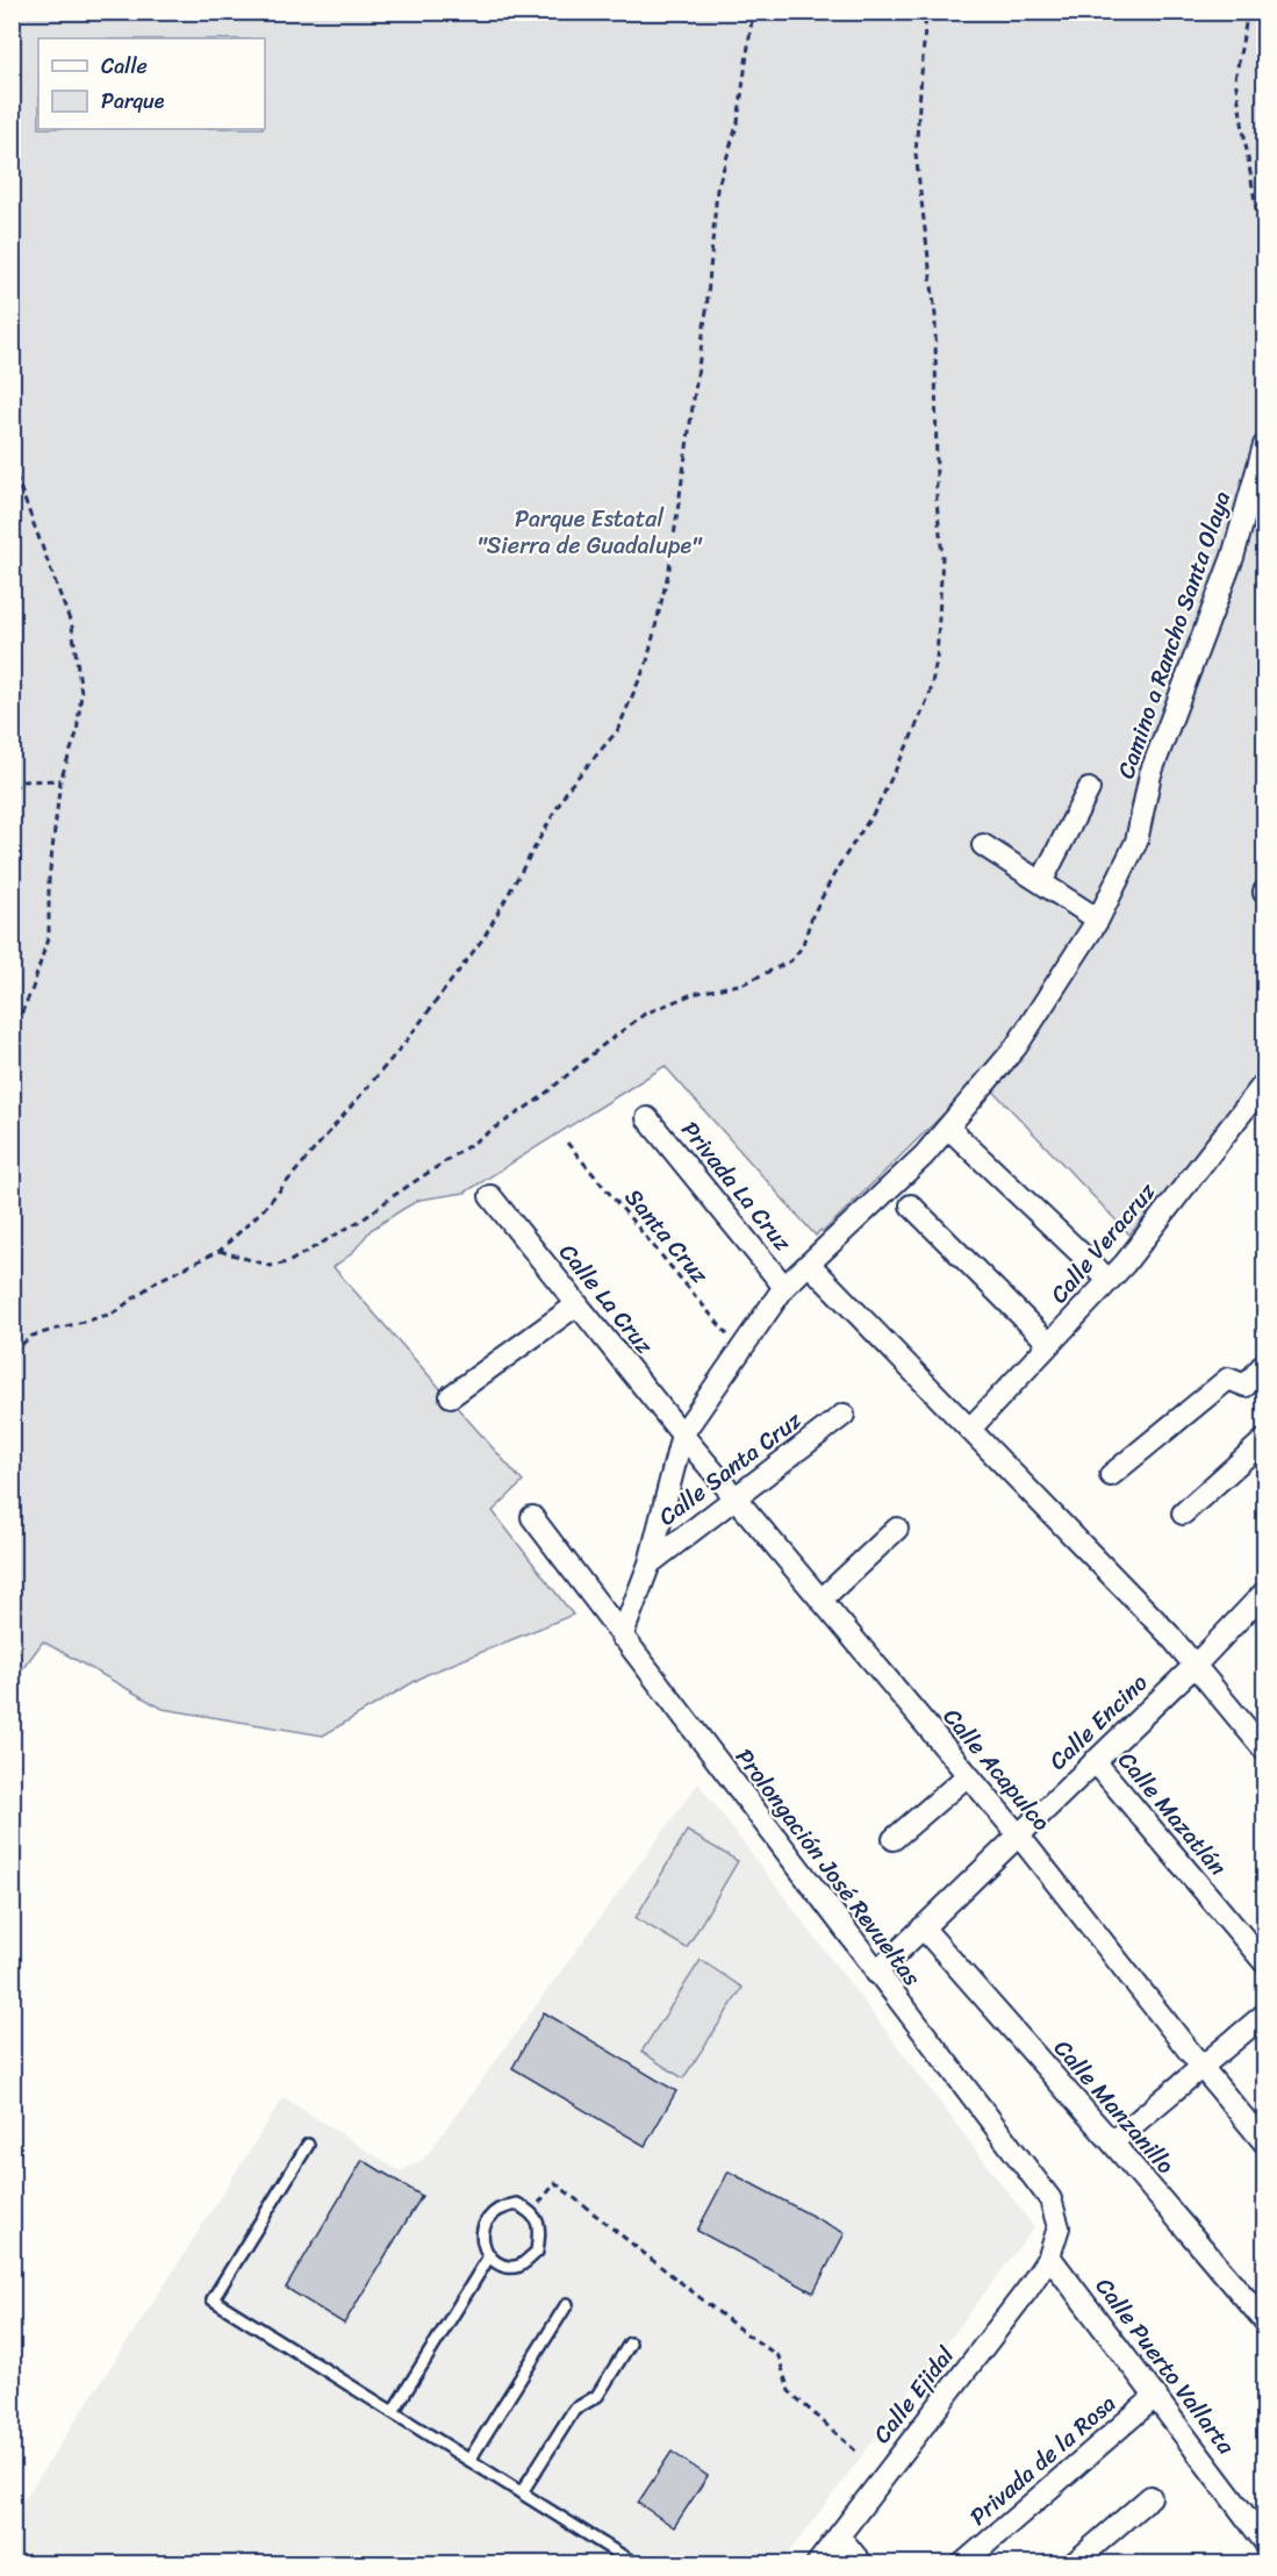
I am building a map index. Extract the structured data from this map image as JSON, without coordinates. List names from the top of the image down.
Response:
{
  "streets": {
    "street": [
      "Camino a Rancho Santa Olaya",
      "Privada La Cruz",
      "Calle Veracruz",
      "Calle La Cruz",
      "Calle Santa Cruz",
      "Calle Encino",
      "Calle Acapulco",
      "Calle Mazatlán",
      "Prolongación José Revueltas",
      "Calle Manzanillo",
      "Calle Puerto Vallarta",
      "Calle Ejidal",
      "Privada de la Rosa"
    ],
    "path": ["Santa Cruz"]
  },
  "crossings": [
    ["Camino a Rancho Santa Olaya", "Privada La Cruz"],
    ["Camino a Rancho Santa Olaya", "Santa Cruz"],
    ["Camino a Rancho Santa Olaya", "Calle La Cruz"],
    ["Camino a Rancho Santa Olaya", "Calle Santa Cruz"],
    ["Camino a Rancho Santa Olaya", "Calle Acapulco"],
    ["Camino a Rancho Santa Olaya", "Prolongación José Revueltas"],
    ["Calle La Cruz", "Calle Acapulco"],
    ["Calle Santa Cruz", "Calle Acapulco"],
    ["Calle Encino", "Calle Acapulco"],
    ["Calle Encino", "Calle Mazatlán"],
    ["Calle Encino", "Prolongación José Revueltas"],
    ["Calle Encino", "Calle Manzanillo"],
    ["Prolongación José Revueltas", "Calle Puerto Vallarta"],
    ["Prolongación José Revueltas", "Calle Ejidal"],
    ["Calle Puerto Vallarta", "Calle Ejidal"],
    ["Calle Puerto Vallarta", "Privada de la Rosa"]
  ],
  "parks": ["Parque Estatal \"Sierra de Guadalupe\""],
  "legend": ["Calle", "Parque"]
}
